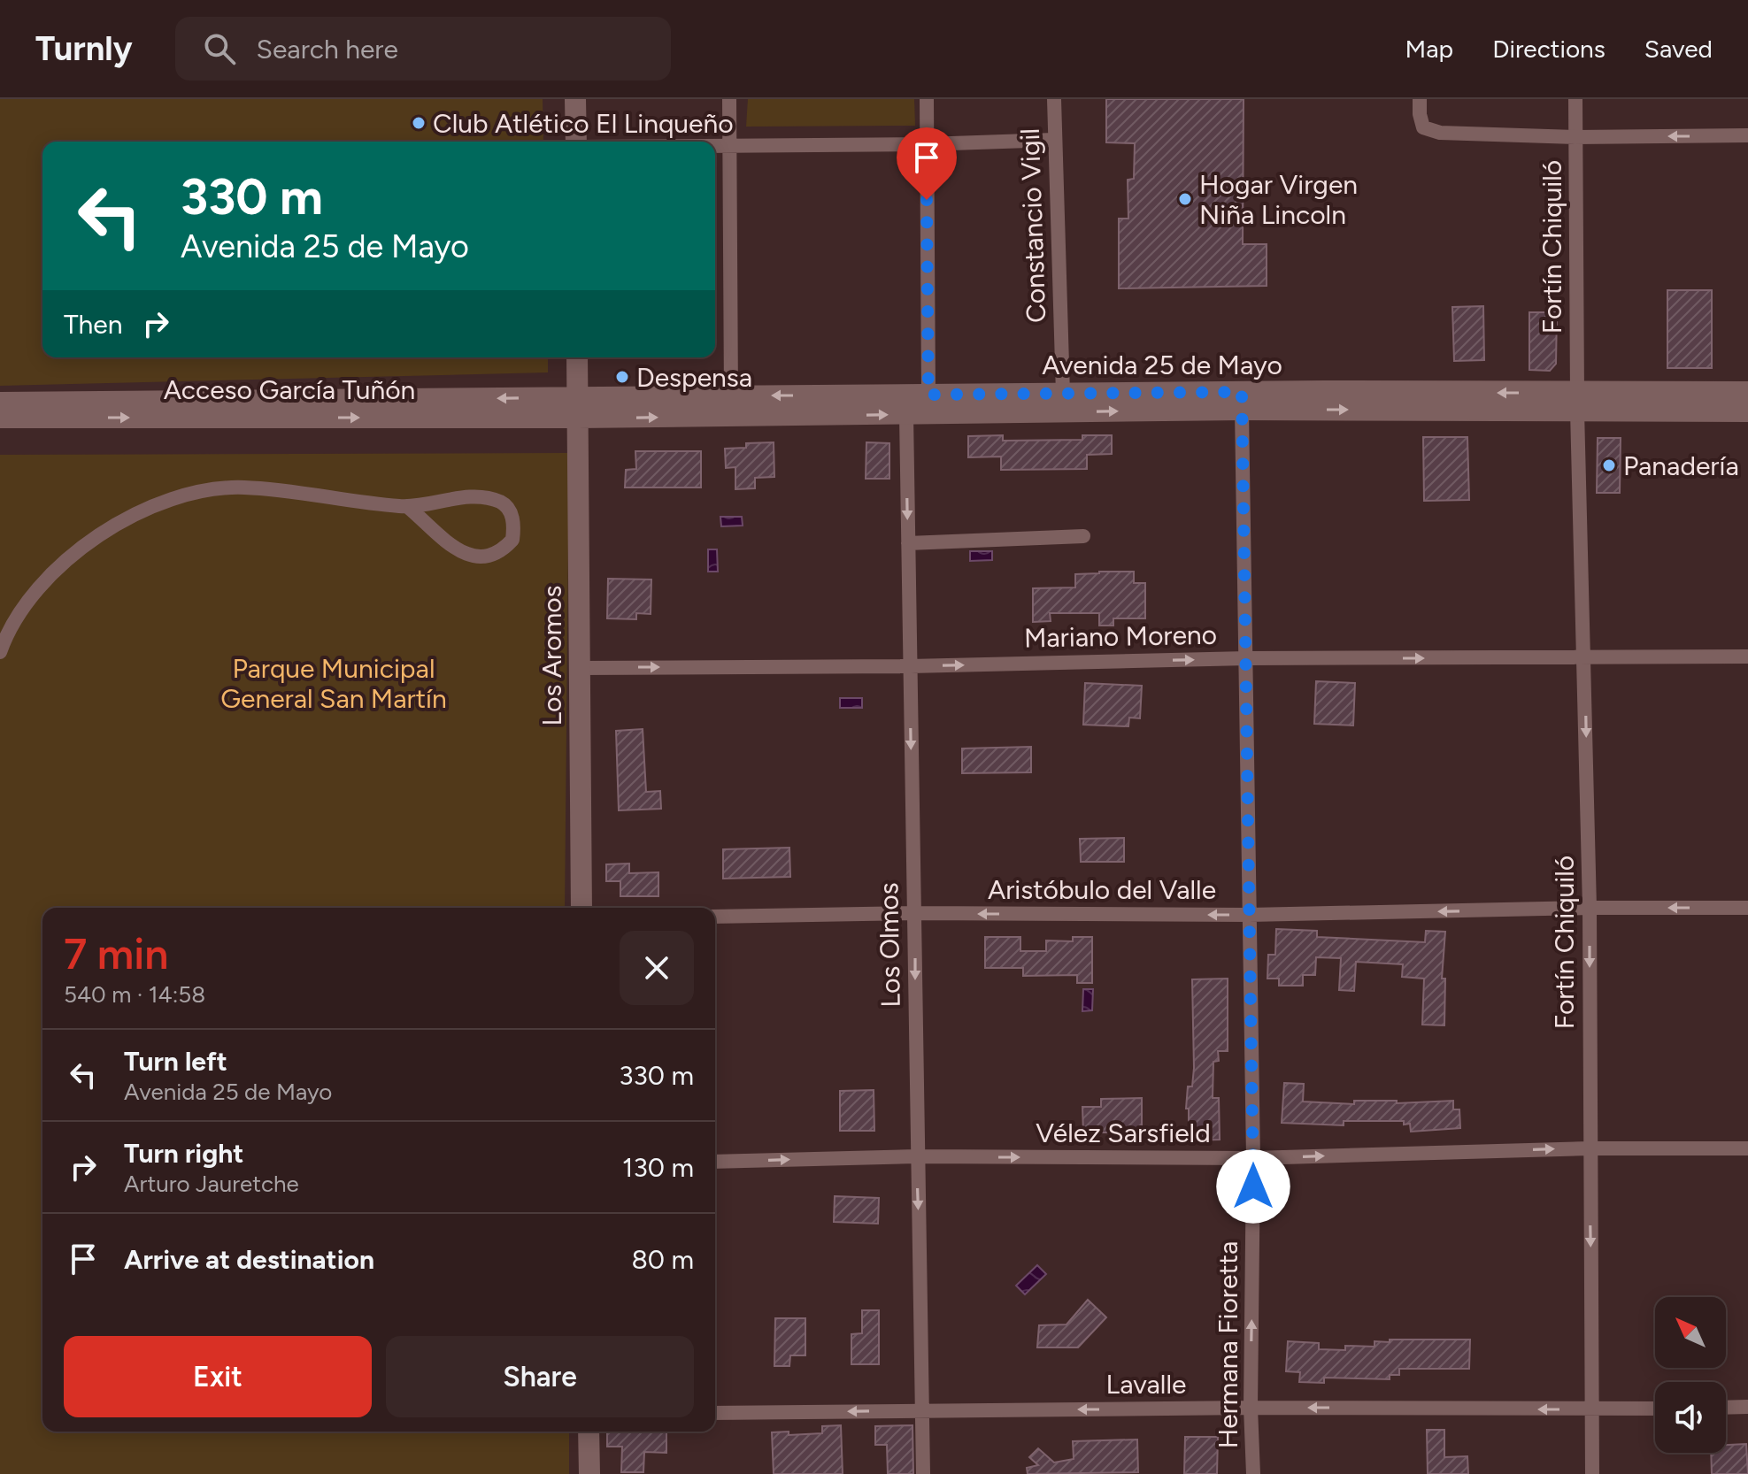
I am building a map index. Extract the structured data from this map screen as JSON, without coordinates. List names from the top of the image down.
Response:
{
  "streets": {
    "main road": ["Avenida 25 de Mayo", "Acceso García Tuñón", "Los Aromos"],
    "street": [
      "Constancio Vigil",
      "Fortín Chiquiló",
      "Mariano Moreno",
      "Aristóbulo del Valle",
      "Los Olmos",
      "Vélez Sarsfield",
      "Hermana Fioretta",
      "Lavalle"
    ]
  },
  "crossings": [
    ["Constancio Vigil", "Avenida 25 de Mayo"],
    ["Fortín Chiquiló", "Avenida 25 de Mayo"],
    ["Fortín Chiquiló", "Mariano Moreno"],
    ["Fortín Chiquiló", "Aristóbulo del Valle"],
    ["Fortín Chiquiló", "Vélez Sarsfield"],
    ["Fortín Chiquiló", "Lavalle"],
    ["Avenida 25 de Mayo", "Acceso García Tuñón"],
    ["Avenida 25 de Mayo", "Los Aromos"],
    ["Avenida 25 de Mayo", "Los Olmos"],
    ["Avenida 25 de Mayo", "Hermana Fioretta"],
    ["Acceso García Tuñón", "Los Aromos"],
    ["Mariano Moreno", "Los Aromos"],
    ["Mariano Moreno", "Los Olmos"],
    ["Mariano Moreno", "Hermana Fioretta"],
    ["Aristóbulo del Valle", "Los Olmos"],
    ["Aristóbulo del Valle", "Hermana Fioretta"],
    ["Los Olmos", "Vélez Sarsfield"],
    ["Los Olmos", "Lavalle"],
    ["Vélez Sarsfield", "Hermana Fioretta"],
    ["Hermana Fioretta", "Lavalle"]
  ],
  "one_way": [
    "Fortín Chiquiló",
    "Mariano Moreno",
    "Aristóbulo del Valle",
    "Los Olmos",
    "Vélez Sarsfield",
    "Lavalle"
  ],
  "parks": ["Parque Municipal General San Martín"],
  "places": [
    "Club Atlético El Linqueño",
    "Hogar Virgen Niña Lincoln",
    "Despensa",
    "Panadería"
  ],
  "north": "top left",
  "page": {
    "header": "Turnly",
    "search": "Search here",
    "nav": ["Map", "Directions", "Saved"],
    "turn": ["330 m", "Avenida 25 de Mayo"],
    "then": "Then",
    "heading": ["7 min", "540 m · 14:58"],
    "list": [
      {
        "name": "Turn left",
        "note": "Avenida 25 de Mayo",
        "value": "330 m"
      },
      {
        "name": "Turn right",
        "note": "Arturo Jauretche",
        "value": "130 m"
      },
      {
        "name": "Arrive at destination",
        "value": "80 m"
      }
    ],
    "buttons": ["Exit", "Share"]
  }
}
